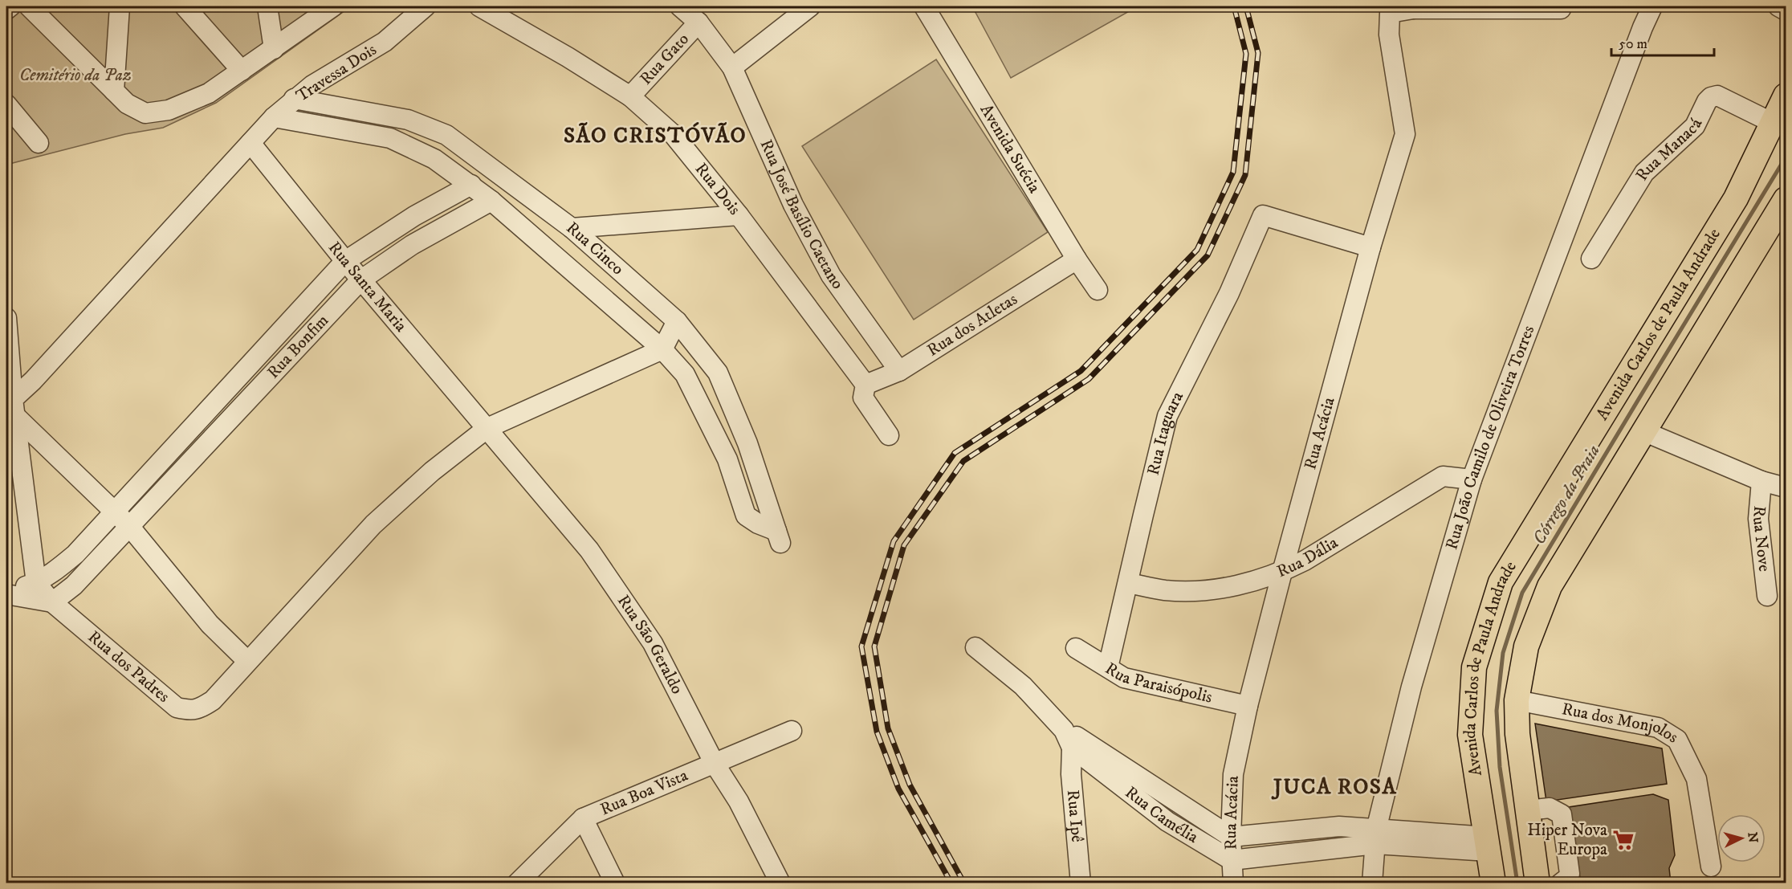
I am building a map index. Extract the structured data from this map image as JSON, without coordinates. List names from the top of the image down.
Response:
{
  "streets": {
    "main road": ["Avenida Carlos de Paula Andrade"],
    "street": [
      "Rua Gato",
      "Travessa Dois",
      "Avenida Suécia",
      "Rua Manacá",
      "Rua Dois",
      "Rua José Basílio Caetano",
      "Rua Cinco",
      "Rua Santa Maria",
      "Rua dos Atletas",
      "Rua Bonfim",
      "Rua Acácia",
      "Rua Itaguara",
      "Rua João Camilo de Oliveira Torres",
      "Rua Nove",
      "Rua Dália",
      "Rua São Geraldo",
      "Rua dos Padres",
      "Rua Paraisópolis",
      "Rua dos Monjolos",
      "Rua Boa Vista",
      "Rua Camélia",
      "Rua Ipê"
    ]
  },
  "crossings": [
    ["Rua Gato", "Rua Dois"],
    ["Rua Gato", "Rua José Basílio Caetano"],
    ["Travessa Dois", "Rua Cinco"],
    ["Travessa Dois", "Rua Santa Maria"],
    ["Avenida Suécia", "Rua dos Atletas"],
    ["Rua Manacá", "Avenida Carlos de Paula Andrade"],
    ["Rua Dois", "Rua dos Atletas"],
    ["Rua José Basílio Caetano", "Rua dos Atletas"],
    ["Rua Cinco", "Rua Bonfim"],
    ["Rua Santa Maria", "Rua Bonfim"],
    ["Rua Santa Maria", "Rua São Geraldo"],
    ["Avenida Carlos de Paula Andrade", "Rua dos Monjolos"],
    ["Rua Bonfim", "Rua dos Padres"],
    ["Rua Acácia", "Rua Itaguara"],
    ["Rua Acácia", "Rua Dália"],
    ["Rua Acácia", "Rua Paraisópolis"],
    ["Rua Acácia", "Rua Camélia"],
    ["Rua Itaguara", "Rua Dália"],
    ["Rua Itaguara", "Rua Paraisópolis"],
    ["Rua João Camilo de Oliveira Torres", "Rua Dália"],
    ["Rua São Geraldo", "Rua Boa Vista"],
    ["Rua Camélia", "Rua Ipê"]
  ],
  "districts": ["SÃO CRISTÓVÃO", "JUCA ROSA"],
  "water": ["Córrego da Praia"],
  "parks": ["Cemitério da Paz"],
  "places": {
    "supermarket": ["Hiper Nova Europa"]
  },
  "scale_bar": "50 m",
  "north": "right"
}
